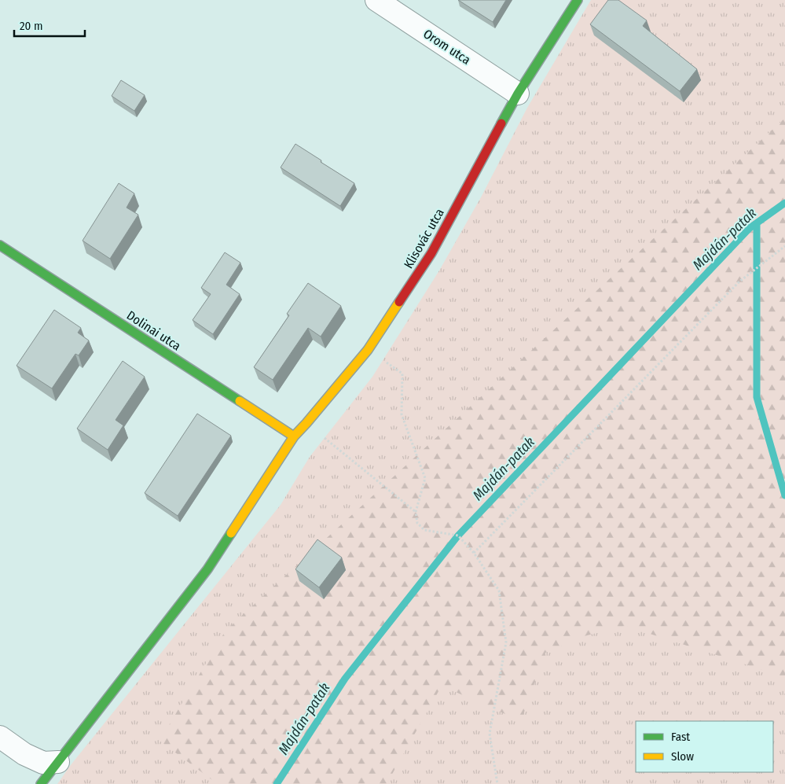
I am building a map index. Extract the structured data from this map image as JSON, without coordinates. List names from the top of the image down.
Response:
{
  "streets": {
    "street": ["Orom utca", "Klisovác utca", "Dolinai utca"]
  },
  "crossings": [
    ["Orom utca", "Klisovác utca"],
    ["Klisovác utca", "Dolinai utca"]
  ],
  "water": ["Majdán-patak"],
  "legend": ["Fast", "Slow"],
  "scale_bar": "20 m"
}
